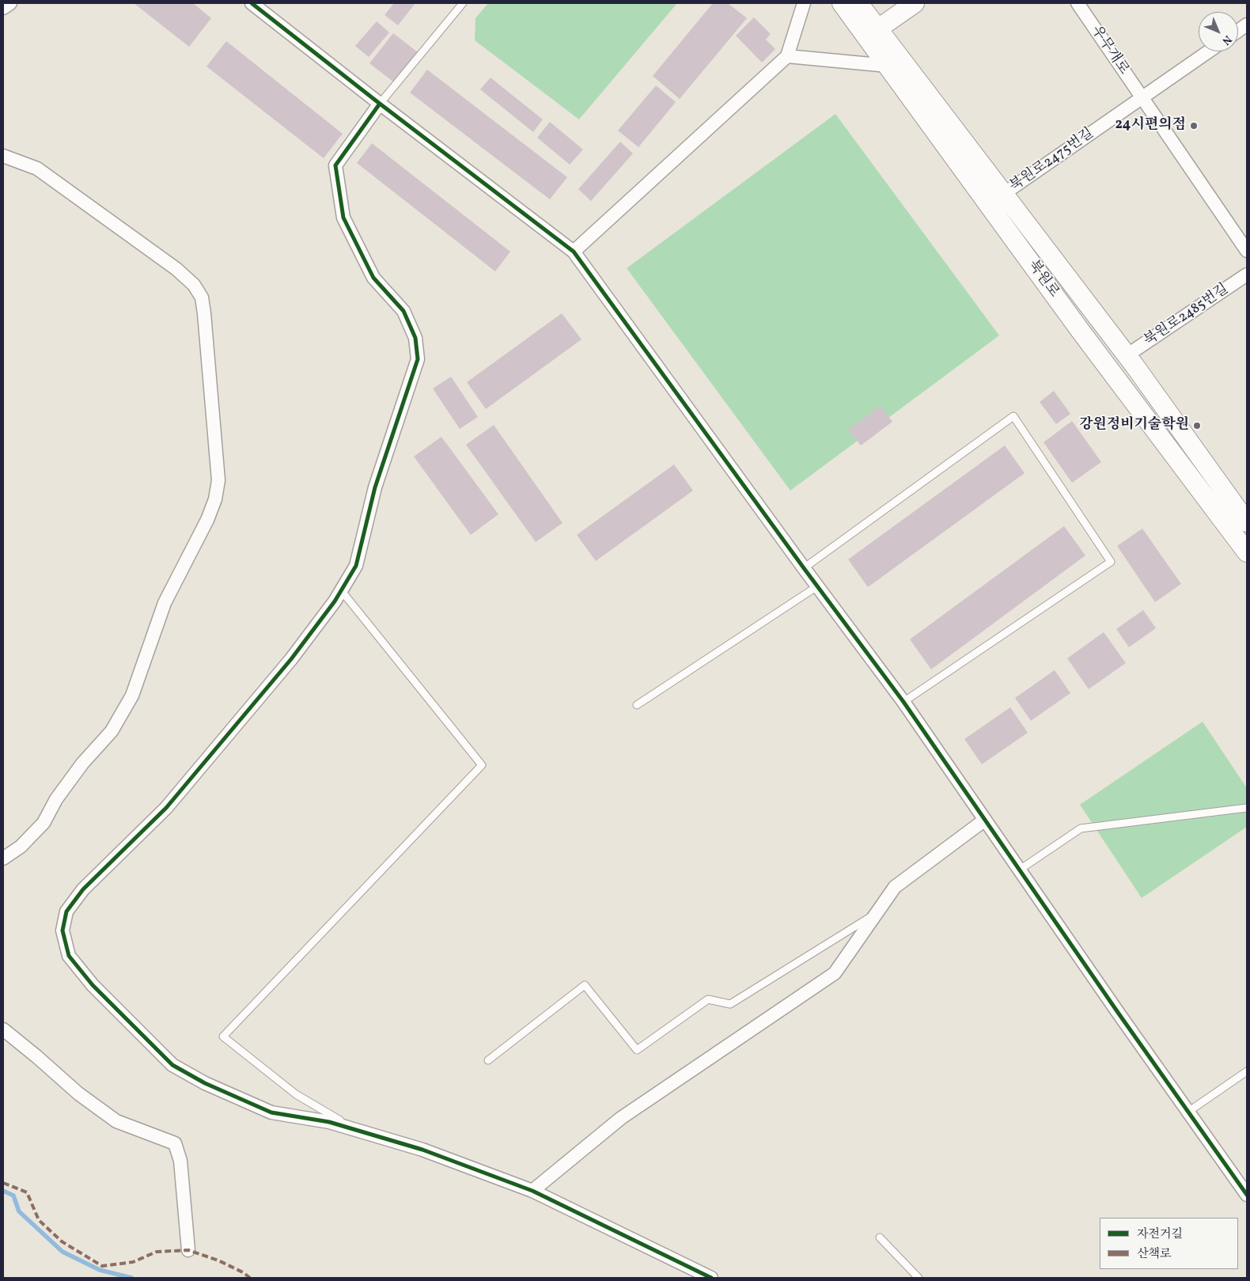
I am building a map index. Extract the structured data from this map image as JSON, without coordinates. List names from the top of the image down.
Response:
{
  "streets": {
    "street": [
      "우무개로",
      "북원로2475번길",
      "북원로",
      "북원로2485번길"
    ]
  },
  "crossings": [
    ["우무개로", "북원로2475번길"],
    ["북원로2475번길", "북원로"],
    ["북원로", "북원로2485번길"]
  ],
  "places": ["24시편의점", "강원정비기술학원"],
  "legend": ["자전거길", "산책로"],
  "north": "bottom right"
}
